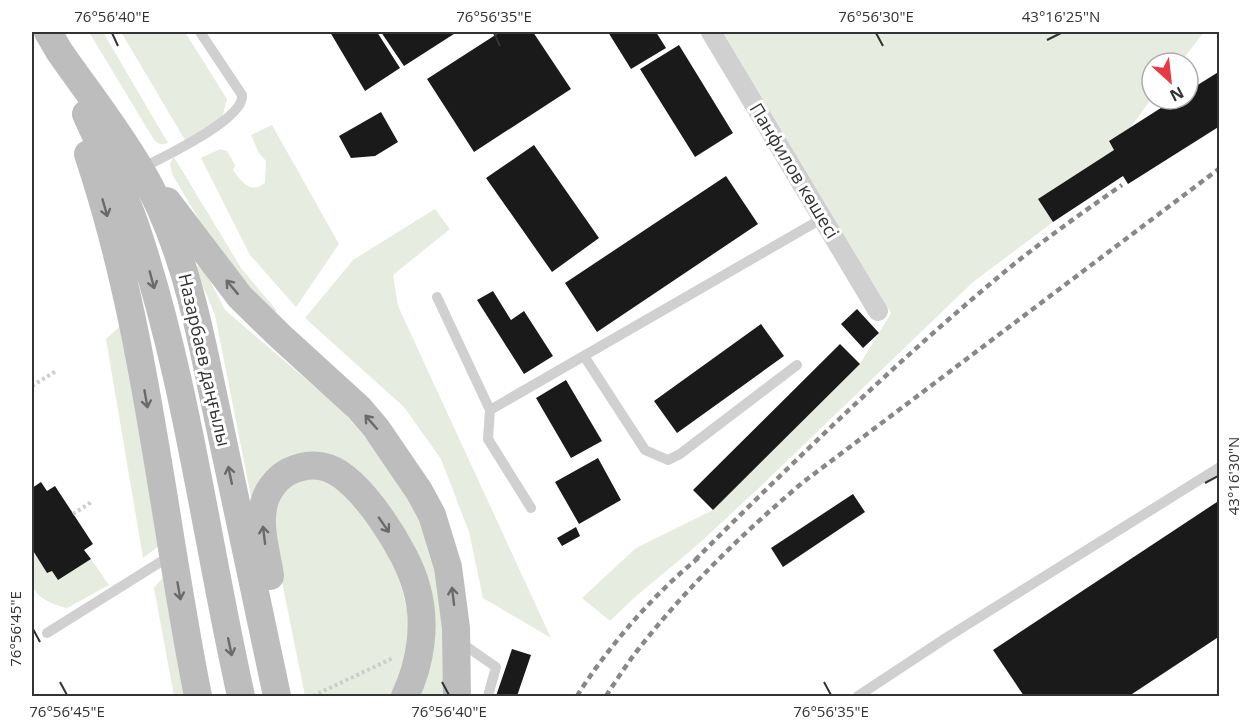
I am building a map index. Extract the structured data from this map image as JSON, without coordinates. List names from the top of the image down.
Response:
{
  "streets": {
    "main road": ["Назарбаев даңғылы"],
    "street": ["Панфилов көшесі"]
  },
  "north": "bottom right",
  "coordinates": [
    "76°56'40\"E",
    "76°56'35\"E",
    "76°56'30\"E",
    "43°16'25\"N",
    "43°16'30\"N",
    "76°56'45\"E"
  ]
}
